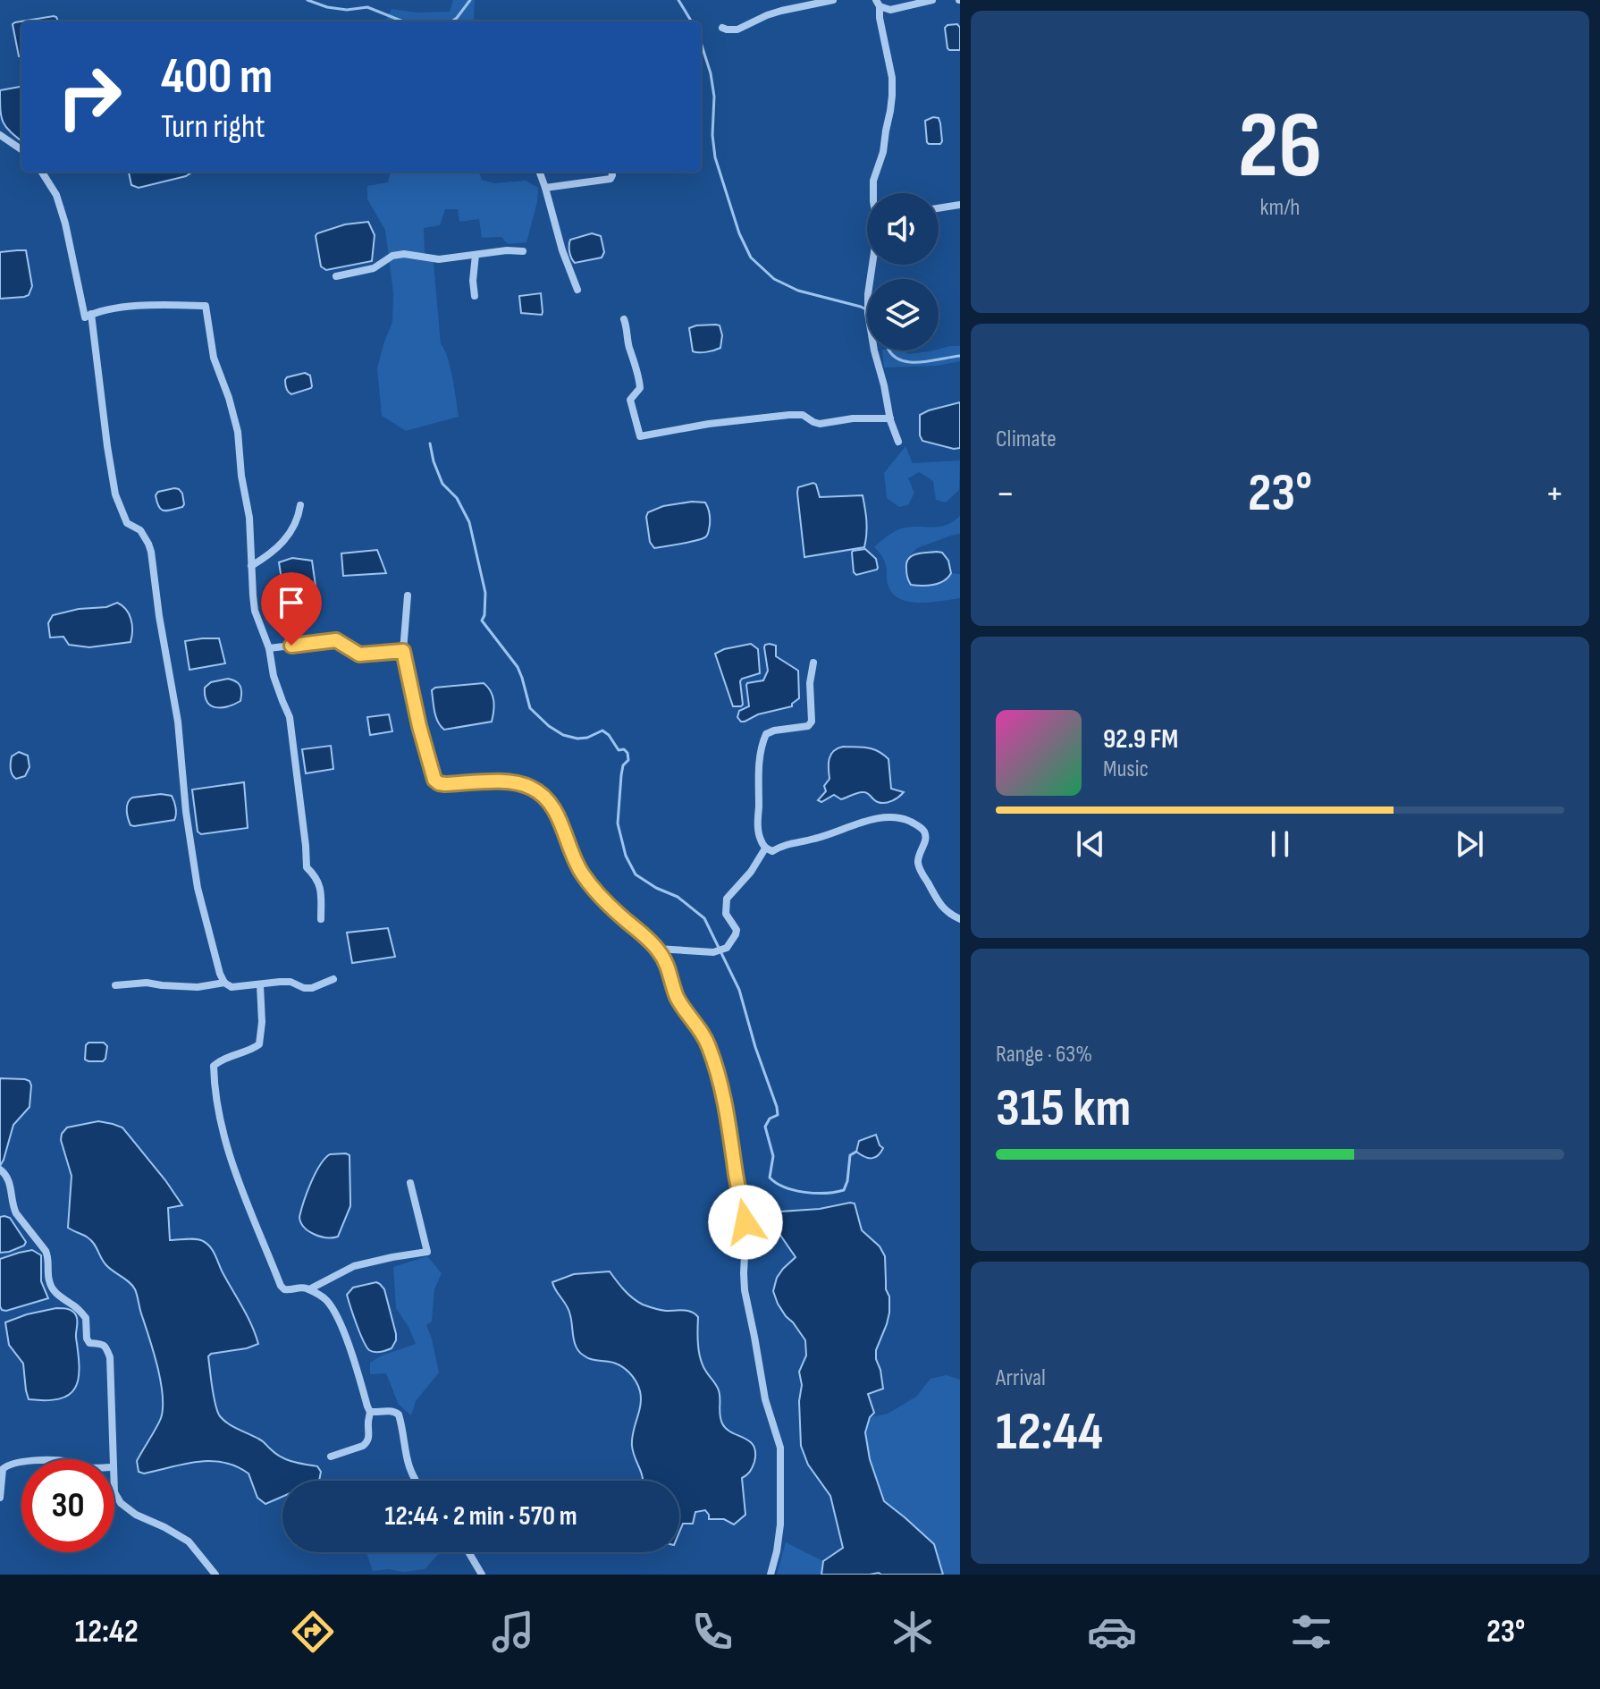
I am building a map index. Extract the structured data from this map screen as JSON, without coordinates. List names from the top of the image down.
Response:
{
  "page": {
    "tile": [
      ["26", "km/h"],
      "Climate",
      ["Range · 63%", "315 km"],
      ["Arrival", "12:44"]
    ],
    "turn": ["400 m", "Turn right"],
    "heat": ["−", "23°", "+"],
    "song": ["92.9 FM", "Music"],
    "limit": "30",
    "trip": "12:44 · 2 min · 570 m",
    "tabs": ["12:42", "23°"]
  }
}
